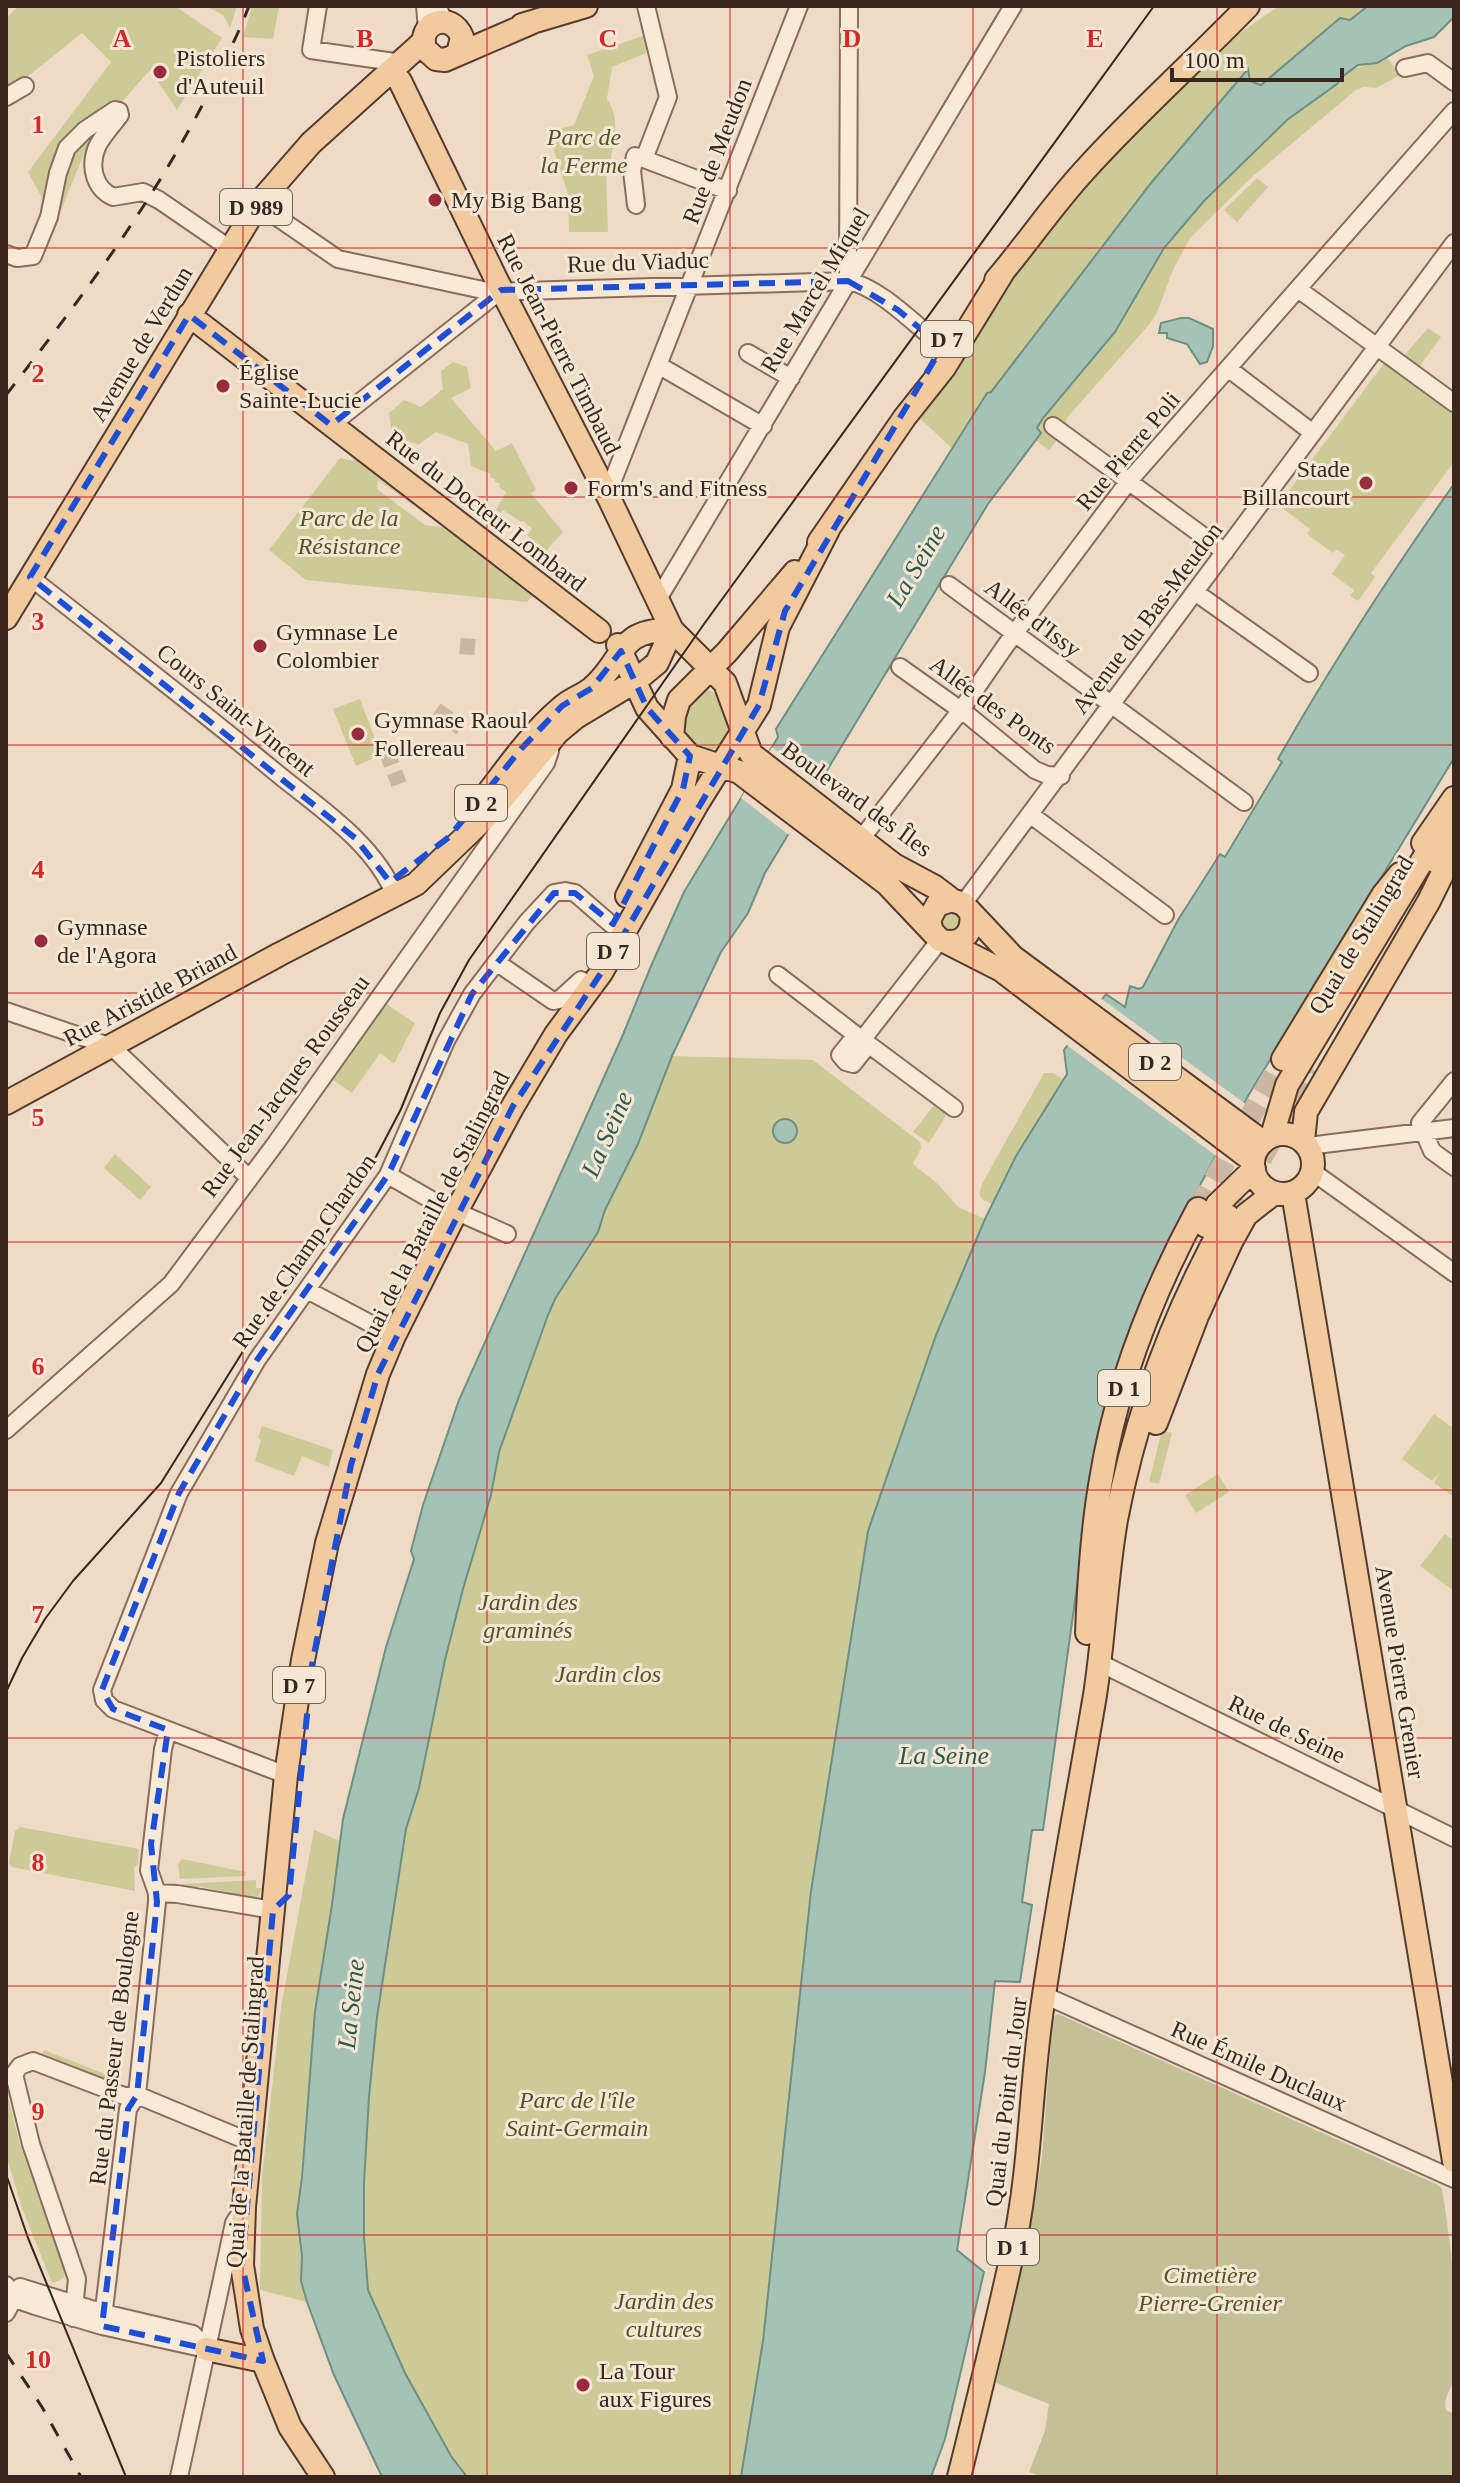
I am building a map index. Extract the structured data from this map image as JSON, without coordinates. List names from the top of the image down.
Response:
{
  "streets": {
    "main road": [
      "D 989",
      "D 7",
      "Avenue de Verdun",
      "Rue Jean-Pierre Timbaud",
      "Rue du Docteur Lombard",
      "Boulevard des Îles",
      "D 2",
      "Quai de Stalingrad",
      "Rue Aristide Briand",
      "Quai de la Bataille de Stalingrad",
      "D 1",
      "Avenue Pierre Grenier",
      "Quai du Point du Jour"
    ],
    "street": [
      "Rue de Meudon",
      "Rue du Viaduc",
      "Rue Marcel Miquel",
      "Rue Pierre Poli",
      "Allée d'Issy",
      "Avenue du Bas-Meudon",
      "Allée des Ponts",
      "Cours Saint-Vincent",
      "Rue Jean-Jacques Rousseau",
      "Rue de Champ Chardon",
      "Rue de Seine",
      "Rue du Passeur de Boulogne",
      "Rue Émile Duclaux"
    ]
  },
  "crossings": [
    ["Rue de Meudon", "Rue du Viaduc"],
    ["Rue de Meudon", "Rue Jean-Pierre Timbaud"],
    ["Rue du Viaduc", "Rue Marcel Miquel"],
    ["Rue du Viaduc", "Avenue de Verdun"],
    ["Rue du Viaduc", "Rue Jean-Pierre Timbaud"],
    ["Rue Marcel Miquel", "Rue Jean-Pierre Timbaud"],
    ["D 7", "Boulevard des Îles"],
    ["D 7", "Quai de la Bataille de Stalingrad"],
    ["Avenue de Verdun", "Rue Jean-Pierre Timbaud"],
    ["Avenue de Verdun", "Rue du Docteur Lombard"],
    ["Avenue de Verdun", "Cours Saint-Vincent"],
    ["Rue Jean-Pierre Timbaud", "Boulevard des Îles"],
    ["Rue Jean-Pierre Timbaud", "Rue Aristide Briand"],
    ["Rue Pierre Poli", "Allée d'Issy"],
    ["Rue Pierre Poli", "Allée des Ponts"],
    ["Rue Pierre Poli", "Boulevard des Îles"],
    ["Allée d'Issy", "Avenue du Bas-Meudon"],
    ["Avenue du Bas-Meudon", "Allée des Ponts"],
    ["Avenue du Bas-Meudon", "Boulevard des Îles"],
    ["Cours Saint-Vincent", "Rue Aristide Briand"],
    ["Boulevard des Îles", "Rue Aristide Briand"],
    ["Boulevard des Îles", "Quai de la Bataille de Stalingrad"],
    ["Boulevard des Îles", "D 1"],
    ["Boulevard des Îles", "Avenue Pierre Grenier"],
    ["Quai de Stalingrad", "D 1"],
    ["Rue Aristide Briand", "Rue Jean-Jacques Rousseau"],
    ["Quai de la Bataille de Stalingrad", "Rue de Champ Chardon"],
    ["Rue de Champ Chardon", "Rue du Passeur de Boulogne"],
    ["D 1", "Avenue Pierre Grenier"],
    ["D 1", "Quai du Point du Jour"],
    ["Avenue Pierre Grenier", "Rue de Seine"],
    ["Rue de Seine", "Quai du Point du Jour"],
    ["Rue Émile Duclaux", "Quai du Point du Jour"]
  ],
  "water": ["La Seine"],
  "parks": [
    "Parc de la Ferme",
    "Parc de la Résistance",
    "Jardin des graminés",
    "Jardin clos",
    "Parc de l'île Saint-Germain",
    "Cimetière Pierre-Grenier",
    "Jardin des cultures"
  ],
  "places": [
    "Pistoliers d'Auteuil",
    "My Big Bang",
    "Église Sainte-Lucie",
    "Stade Billancourt",
    "Form's and Fitness",
    "Gymnase Le Colombier",
    "Gymnase Raoul Follereau",
    "Gymnase de l'Agora",
    "La Tour aux Figures"
  ],
  "scale_bar": "100 m",
  "grid": {
    "columns": [
      "A",
      "B",
      "C",
      "D",
      "E"
    ],
    "rows": [
      "1",
      "2",
      "3",
      "4",
      "5",
      "6",
      "7",
      "8",
      "9",
      "10"
    ]
  }
}
